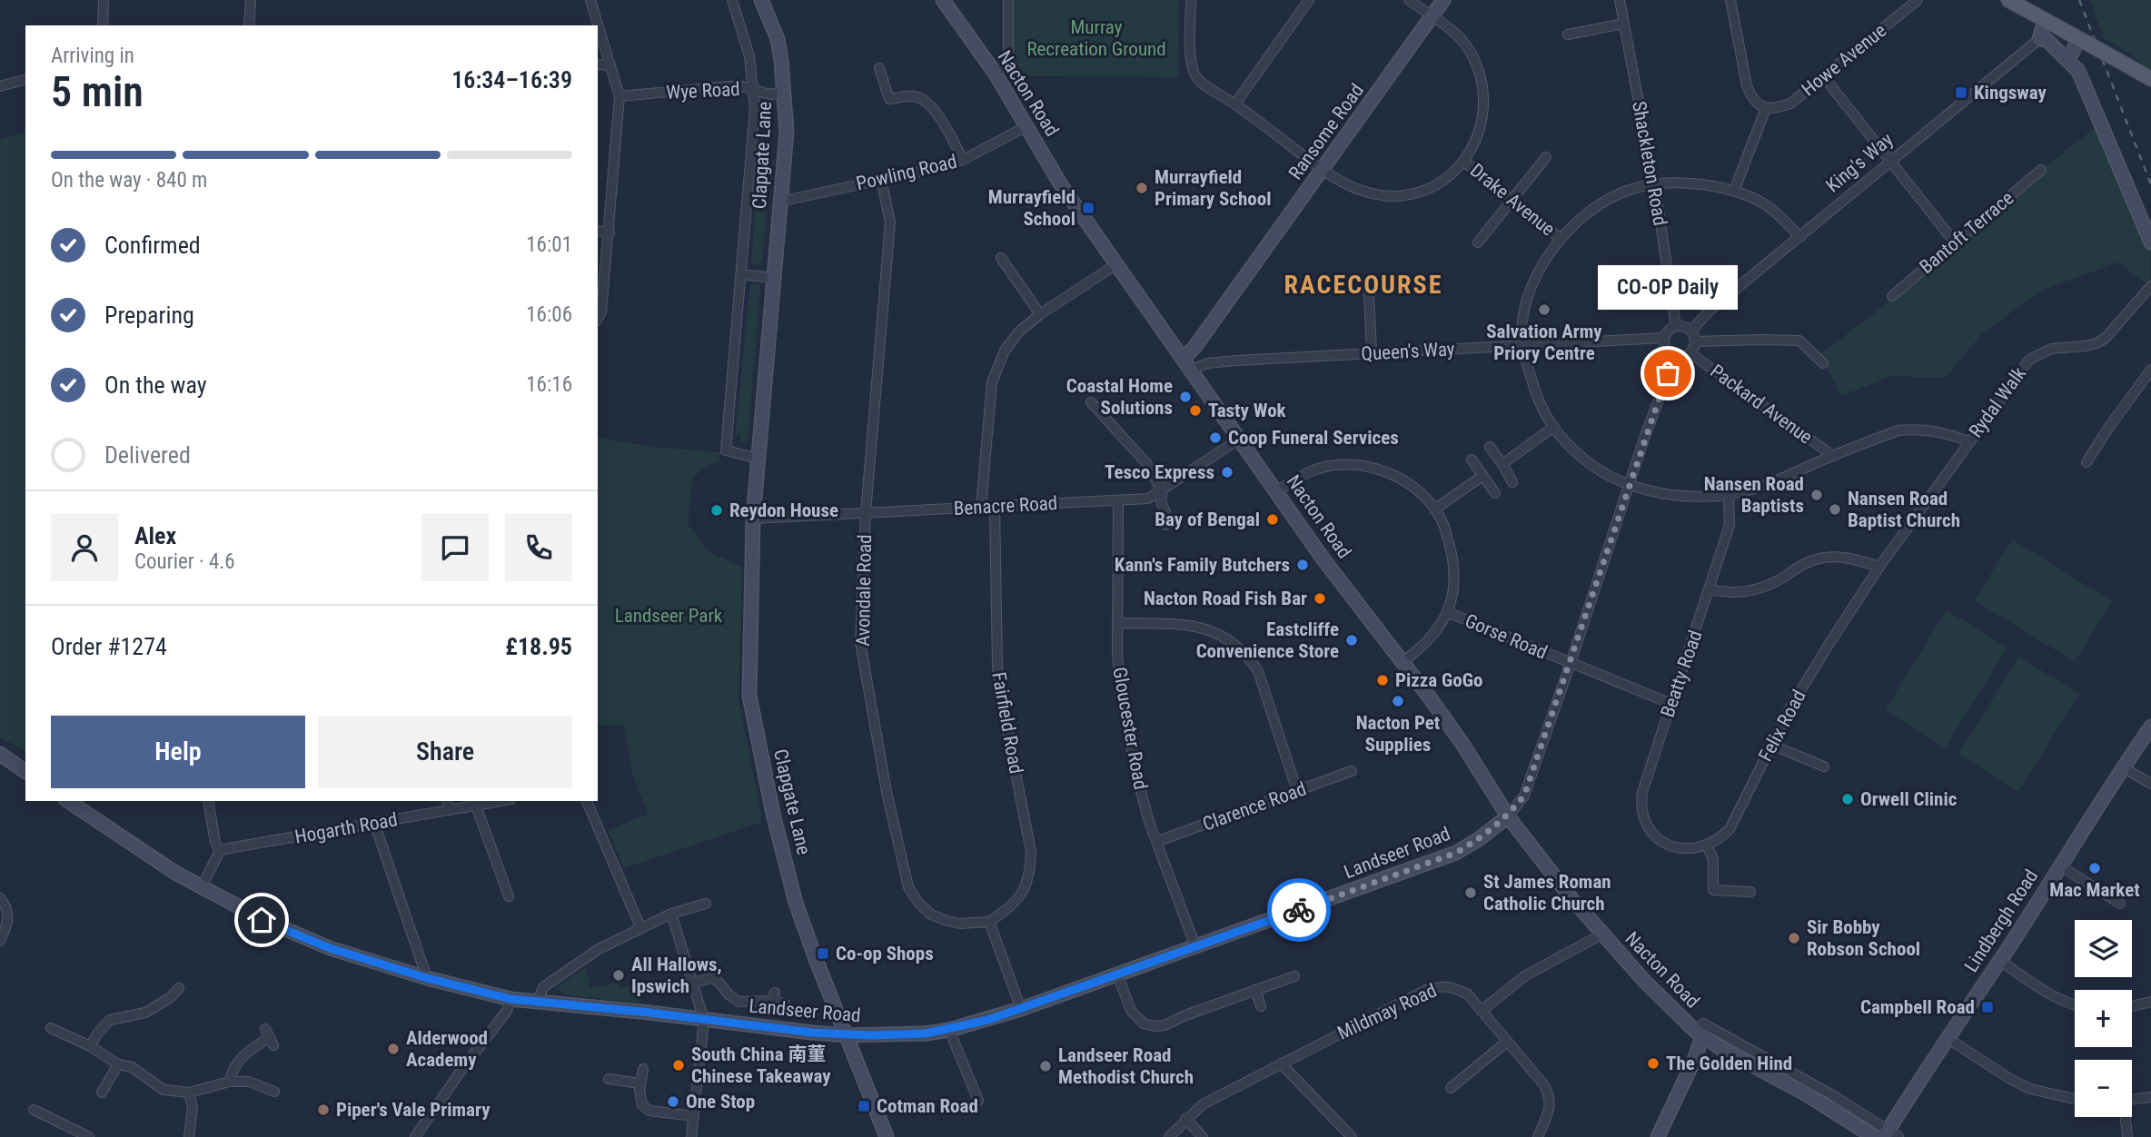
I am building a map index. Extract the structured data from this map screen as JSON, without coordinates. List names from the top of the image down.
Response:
{
  "streets": {
    "street": [
      "Howe Avenue",
      "Wye Road",
      "Nacton Road",
      "Ransome Road",
      "Clapgate Lane",
      "King's Way",
      "Shackleton Road",
      "Powling Road",
      "Drake Avenue",
      "Bantoft Terrace",
      "Queen's Way",
      "Rydal Walk",
      "Packard Avenue",
      "Benacre Road",
      "Avondale Road",
      "Gorse Road",
      "Beatty Road",
      "Fairfield Road",
      "Felix Road",
      "Gloucester Road",
      "Clarence Road",
      "Hogarth Road",
      "Landseer Road",
      "Lindbergh Road",
      "Mildmay Road"
    ]
  },
  "crossings": [
    ["Wye Road", "Clapgate Lane"],
    ["Nacton Road", "Ransome Road"],
    ["Nacton Road", "Powling Road"],
    ["Nacton Road", "Queen's Way"],
    ["Nacton Road", "Benacre Road"],
    ["Nacton Road", "Landseer Road"],
    ["Nacton Road", "Lindbergh Road"],
    ["Clapgate Lane", "Powling Road"],
    ["Clapgate Lane", "Benacre Road"],
    ["Clapgate Lane", "Landseer Road"],
    ["King's Way", "Shackleton Road"],
    ["King's Way", "Queen's Way"],
    ["King's Way", "Packard Avenue"],
    ["Shackleton Road", "Queen's Way"],
    ["Shackleton Road", "Packard Avenue"],
    ["Powling Road", "Avondale Road"],
    ["Queen's Way", "Packard Avenue"],
    ["Rydal Walk", "Felix Road"],
    ["Benacre Road", "Avondale Road"],
    ["Benacre Road", "Fairfield Road"],
    ["Benacre Road", "Gloucester Road"],
    ["Avondale Road", "Fairfield Road"],
    ["Gorse Road", "Beatty Road"],
    ["Beatty Road", "Felix Road"],
    ["Gloucester Road", "Clarence Road"],
    ["Gloucester Road", "Landseer Road"]
  ],
  "districts": ["RACECOURSE"],
  "parks": ["Murray Recreation Ground", "Landseer Park"],
  "places": {
    "transit": [
      "Kingsway",
      "Murrayfield School",
      "Co-op Shops",
      "Campbell Road",
      "Cotman Road"
    ],
    "other": [
      "Murrayfield Primary School",
      "Salvation Army Priory Centre",
      "CO-OP Daily",
      "Coastal Home Solutions",
      "Tasty Wok",
      "Coop Funeral Services",
      "Tesco Express",
      "Nansen Road Baptists",
      "Nansen Road Baptist Church",
      "Reydon House",
      "Bay of Bengal",
      "Kann's Family Butchers",
      "Nacton Road Fish Bar",
      "Eastcliffe Convenience Store",
      "Pizza GoGo",
      "Nacton Pet Supplies",
      "Orwell Clinic",
      "Mac Market",
      "St James Roman Catholic Church",
      "Sir Bobby Robson School",
      "All Hallows, Ipswich",
      "Alderwood Academy",
      "The Golden Hind",
      "South China 南菫 Chinese Takeaway",
      "Landseer Road Methodist Church",
      "One Stop",
      "Piper's Vale Primary"
    ]
  },
  "page": {
    "heading": ["5 min", "Arriving in", "16:34–16:39"],
    "panel": [
      "Alex",
      "Courier · 4.6",
      "Order #1274",
      "£18.95"
    ],
    "bar": "On the way · 840 m",
    "list": [
      ["Confirmed", "16:01"],
      ["Preparing", "16:06"],
      ["On the way", "16:16"],
      "Delivered"
    ],
    "bubble": "CO-OP Daily",
    "buttons": ["Help", "Share"],
    "map_buttons": ["+", "−"]
  }
}
